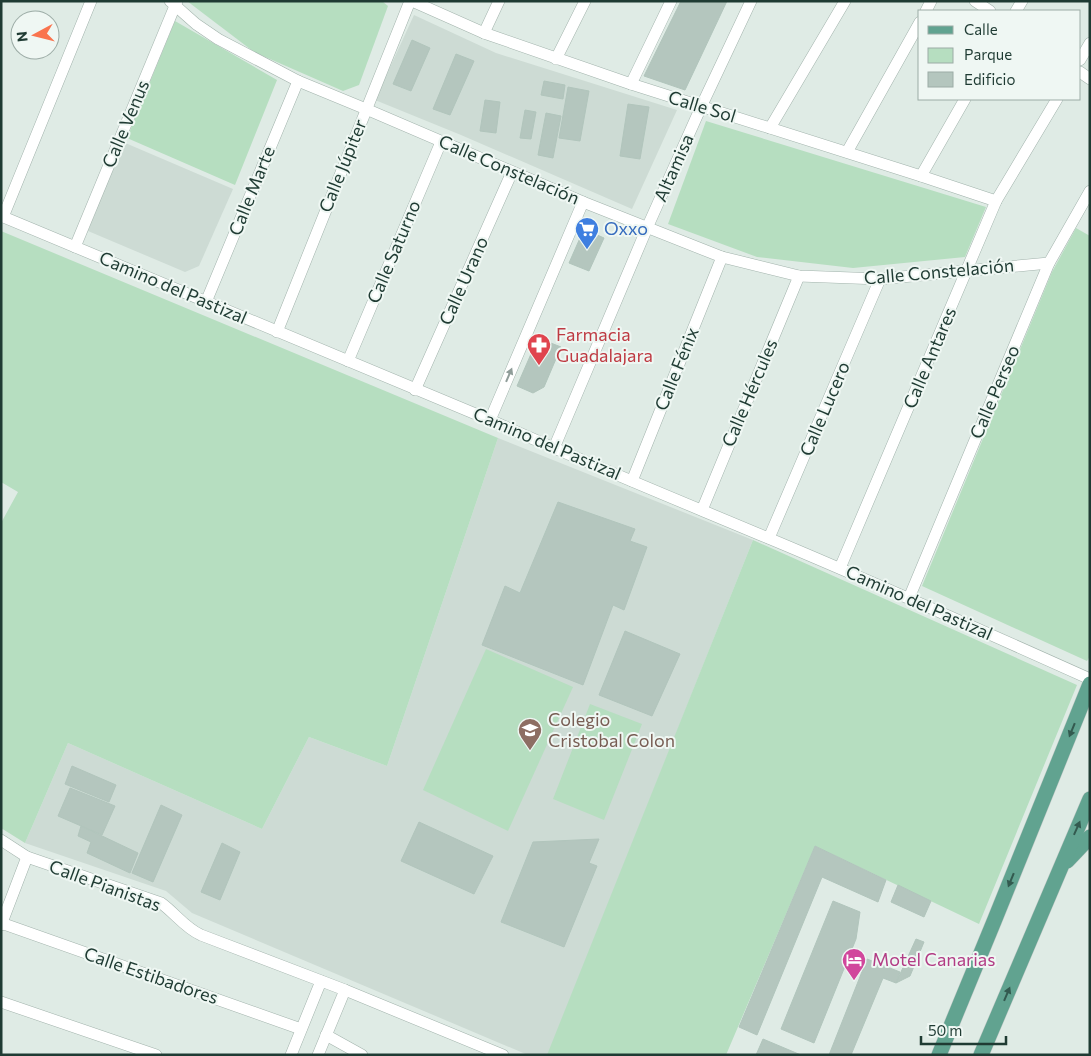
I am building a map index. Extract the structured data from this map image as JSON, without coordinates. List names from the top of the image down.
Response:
{
  "streets": {
    "street": [
      "Calle Sol",
      "Calle Venus",
      "Calle Júpiter",
      "Altamisa",
      "Calle Constelación",
      "Calle Marte",
      "Calle Saturno",
      "Calle Urano",
      "Camino del Pastizal",
      "Calle Antares",
      "Calle Fénix",
      "Calle Perseo",
      "Calle Hércules",
      "Calle Lucero",
      "Calle Pianistas",
      "Calle Estibadores"
    ]
  },
  "crossings": [
    ["Calle Sol", "Calle Júpiter"],
    ["Calle Sol", "Altamisa"],
    ["Calle Sol", "Calle Antares"],
    ["Calle Venus", "Calle Constelación"],
    ["Calle Venus", "Camino del Pastizal"],
    ["Calle Júpiter", "Calle Constelación"],
    ["Calle Júpiter", "Camino del Pastizal"],
    ["Altamisa", "Calle Constelación"],
    ["Altamisa", "Camino del Pastizal"],
    ["Calle Constelación", "Calle Marte"],
    ["Calle Constelación", "Calle Saturno"],
    ["Calle Constelación", "Calle Urano"],
    ["Calle Constelación", "Calle Antares"],
    ["Calle Constelación", "Calle Fénix"],
    ["Calle Constelación", "Calle Perseo"],
    ["Calle Constelación", "Calle Hércules"],
    ["Calle Constelación", "Calle Lucero"],
    ["Calle Marte", "Camino del Pastizal"],
    ["Calle Saturno", "Camino del Pastizal"],
    ["Calle Urano", "Camino del Pastizal"],
    ["Camino del Pastizal", "Calle Antares"],
    ["Camino del Pastizal", "Calle Fénix"],
    ["Camino del Pastizal", "Calle Perseo"],
    ["Camino del Pastizal", "Calle Hércules"],
    ["Camino del Pastizal", "Calle Lucero"]
  ],
  "places": {
    "supermarket": ["Oxxo"],
    "pharmacy": ["Farmacia Guadalajara"],
    "school or university": ["Colegio Cristobal Colon"],
    "hotel": ["Motel Canarias"]
  },
  "legend": ["Calle", "Parque", "Edificio"],
  "scale_bar": "50 m",
  "north": "left"
}
